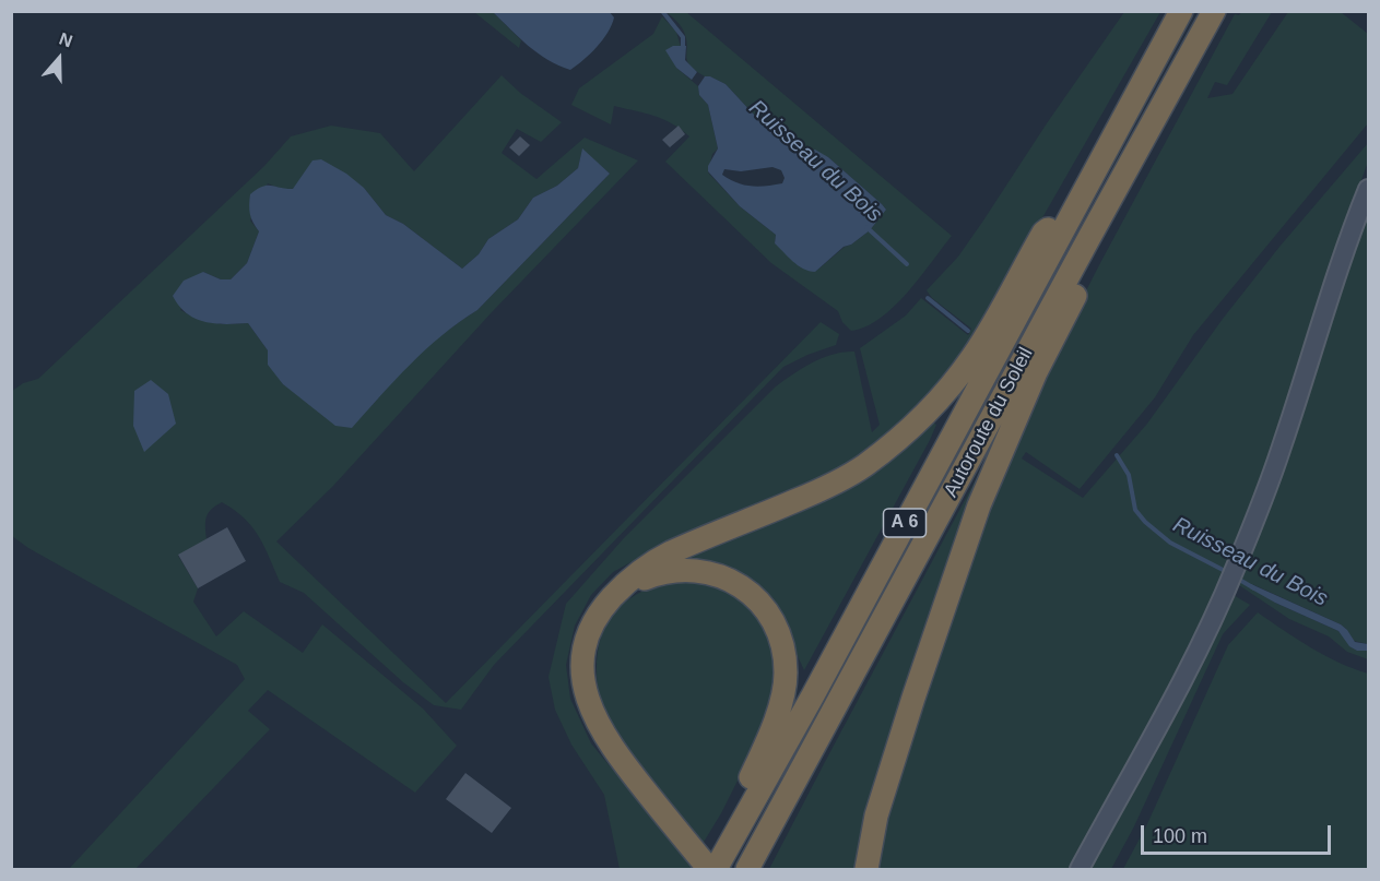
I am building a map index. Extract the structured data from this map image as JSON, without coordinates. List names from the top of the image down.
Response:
{
  "streets": {
    "highway": ["Autoroute du Soleil", "A 6"]
  },
  "water": ["Ruisseau du Bois"],
  "scale_bar": "100 m",
  "north": "top"
}
